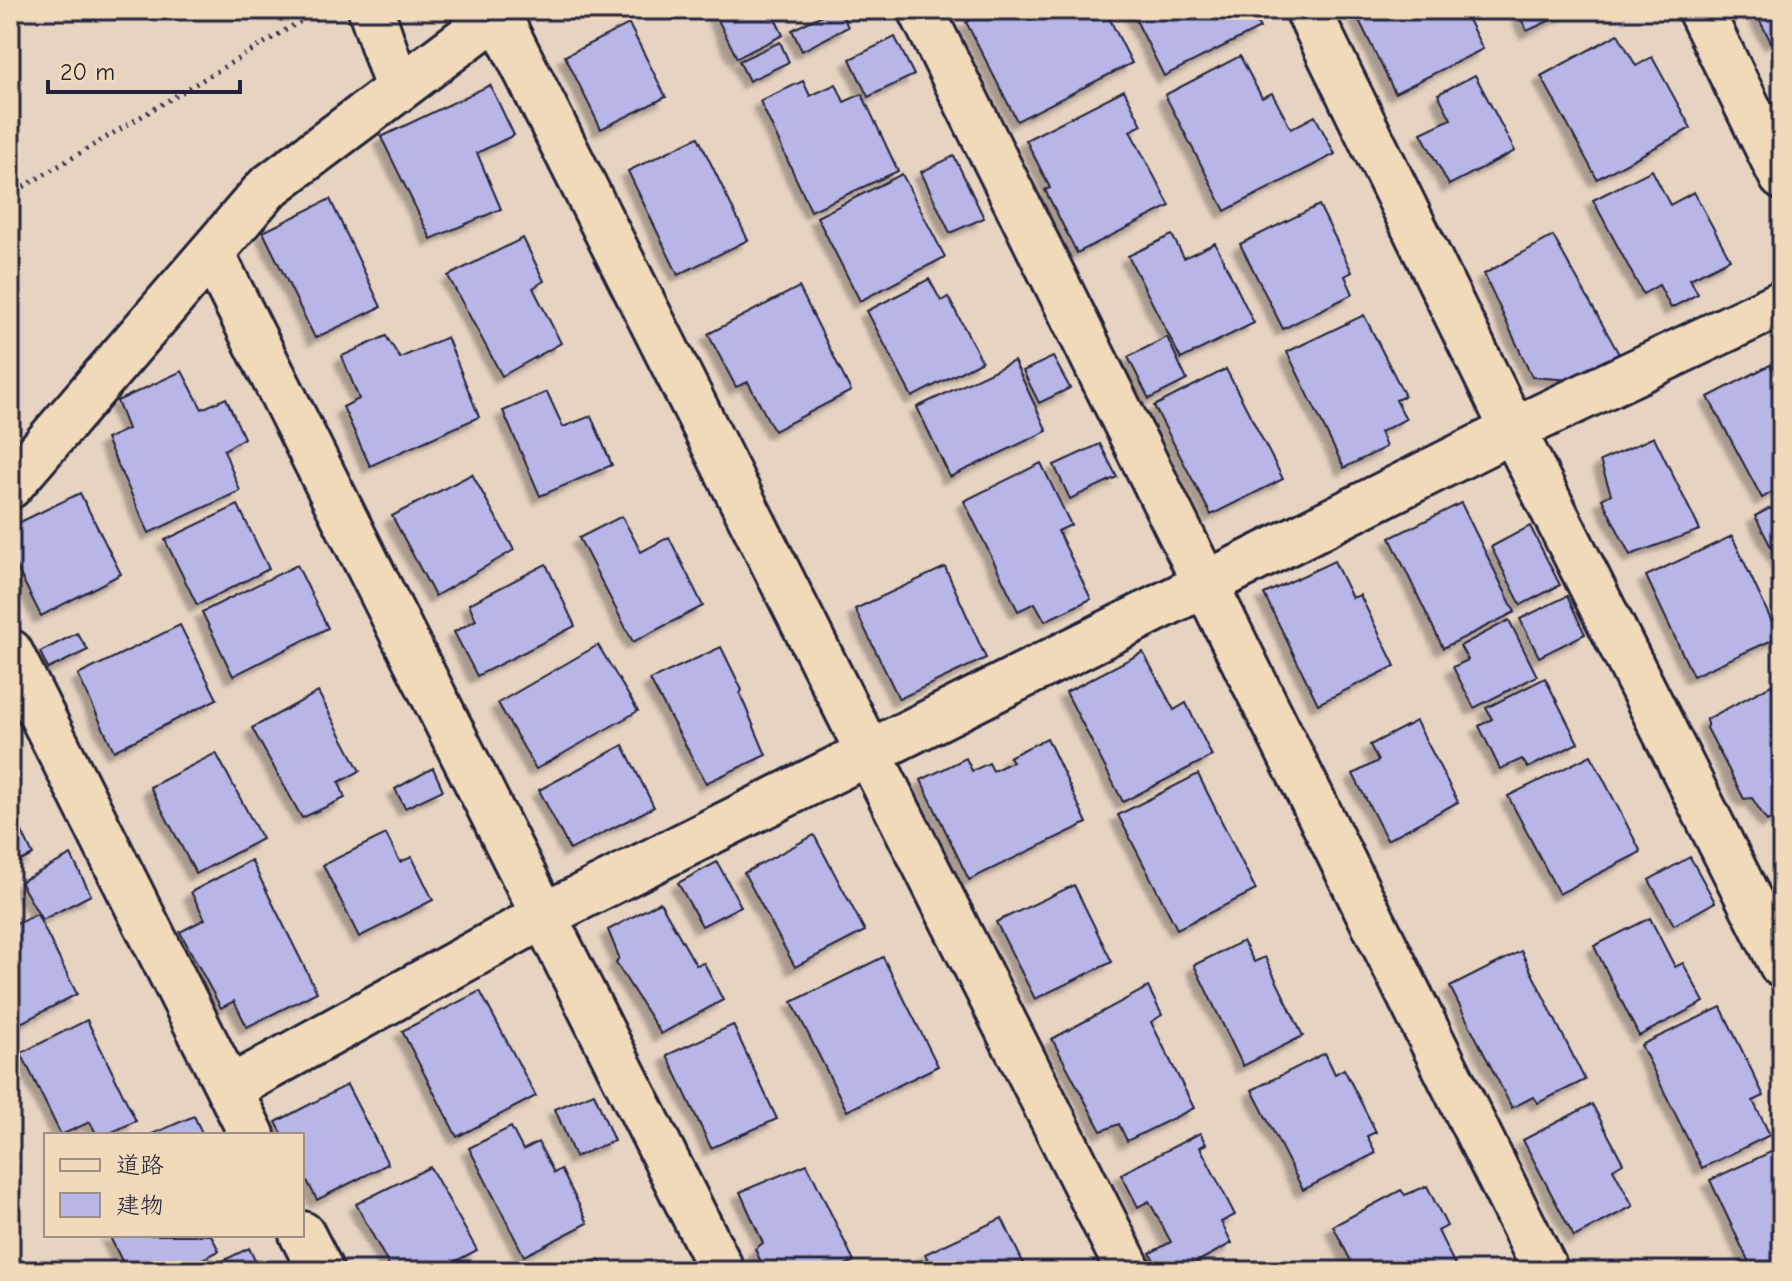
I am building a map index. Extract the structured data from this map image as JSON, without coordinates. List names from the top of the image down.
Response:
{
  "legend": ["道路", "建物"],
  "scale_bar": "20 m"
}
